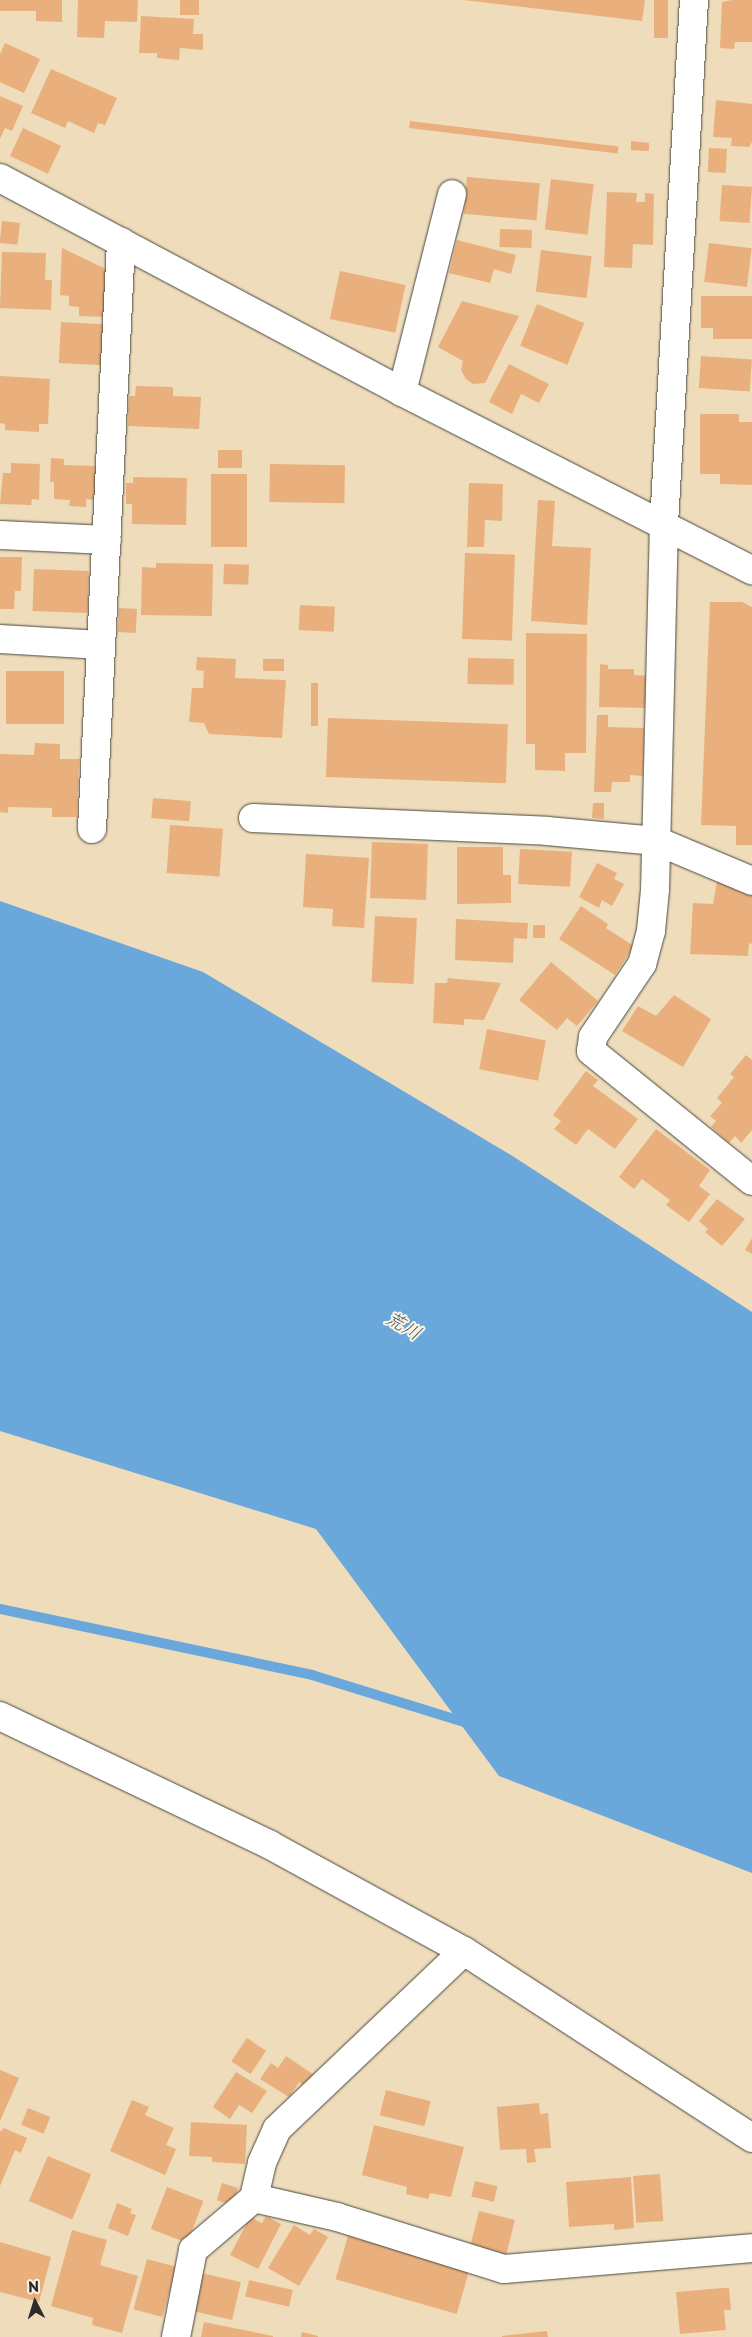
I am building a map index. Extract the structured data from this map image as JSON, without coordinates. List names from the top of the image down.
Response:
{
  "water": ["荒川"],
  "north": "top"
}
